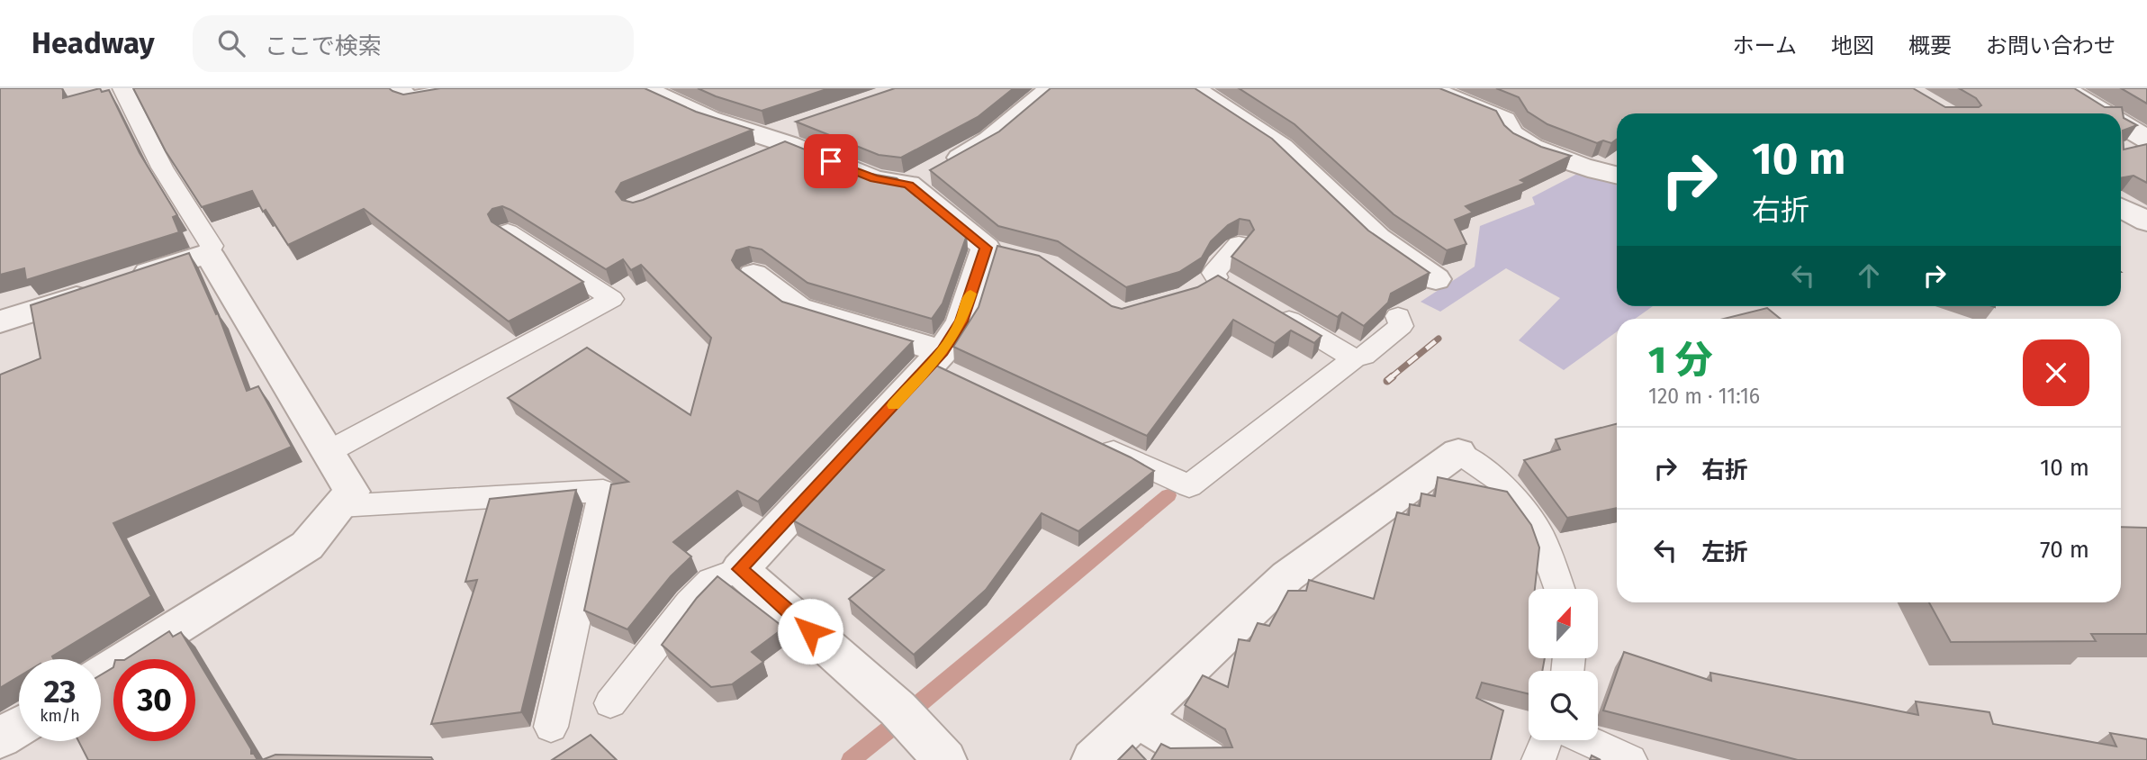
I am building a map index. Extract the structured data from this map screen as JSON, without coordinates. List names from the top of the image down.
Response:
{
  "north": "top",
  "page": {
    "header": "Headway",
    "search": "ここで検索",
    "nav": [
      "ホーム",
      "地図",
      "概要",
      "お問い合わせ"
    ],
    "turn": ["10 m", "右折"],
    "heading": ["1 分", "120 m · 11:16"],
    "list": [
      {
        "name": "右折",
        "value": "10 m"
      },
      {
        "name": "左折",
        "value": "70 m"
      }
    ],
    "speed": "23 km/h",
    "limit": "30"
  }
}
